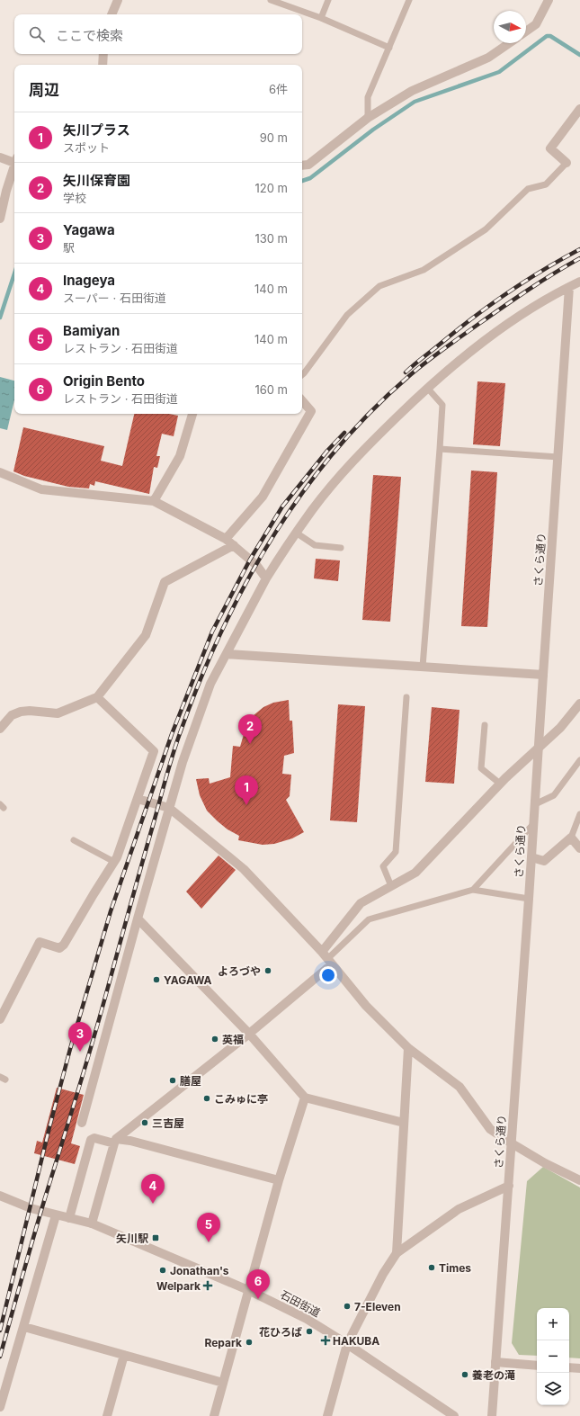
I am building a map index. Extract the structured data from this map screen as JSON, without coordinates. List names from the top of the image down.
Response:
{
  "streets": {
    "street": ["さくら通り", "石田街道"]
  },
  "places": {
    "other": [
      "よろづや",
      "YAGAWA",
      "英福",
      "膳屋",
      "こみゅに亭",
      "三吉屋",
      "Times",
      "Jonathan's",
      "7-Eleven",
      "花ひろば",
      "Repark",
      "養老の滝"
    ],
    "transit": ["矢川駅"],
    "health": ["Welpark", "HAKUBA"]
  },
  "north": "right",
  "page": {
    "search": "ここで検索",
    "heading": ["周辺", "6件"],
    "list": [
      {
        "mark": "1",
        "name": "矢川プラス",
        "note": "スポット",
        "value": "90 m"
      },
      {
        "mark": "2",
        "name": "矢川保育園",
        "note": "学校",
        "value": "120 m"
      },
      {
        "mark": "3",
        "name": "Yagawa",
        "note": "駅",
        "value": "130 m"
      },
      {
        "mark": "4",
        "name": "Inageya",
        "note": "スーパー · 石田街道",
        "value": "140 m"
      },
      {
        "mark": "5",
        "name": "Bamiyan",
        "note": "レストラン · 石田街道",
        "value": "140 m"
      },
      {
        "mark": "6",
        "name": "Origin Bento",
        "note": "レストラン · 石田街道",
        "value": "160 m"
      }
    ],
    "pins": [
      "2",
      "1",
      "3",
      "4",
      "5",
      "6"
    ],
    "map_buttons": ["+", "−"]
  }
}
